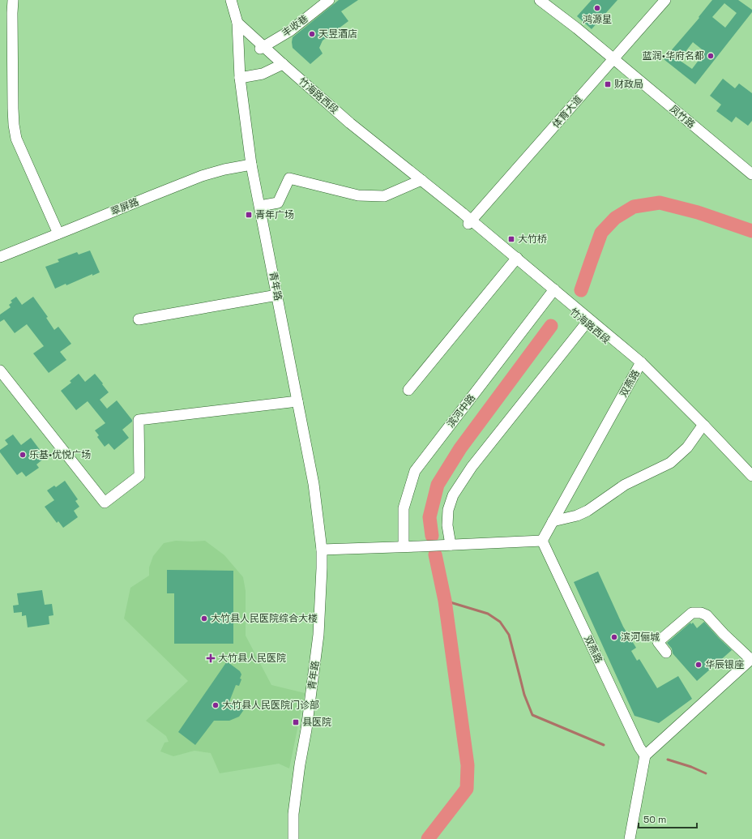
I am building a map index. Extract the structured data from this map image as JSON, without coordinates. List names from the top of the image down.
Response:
{
  "streets": {
    "street": [
      "丰收巷",
      "竹海路西段",
      "体育大道",
      "凤竹路",
      "翠屏路",
      "青年路",
      "双燕路",
      "滨河中路"
    ]
  },
  "crossings": [
    ["丰收巷", "竹海路西段"],
    ["竹海路西段", "体育大道"],
    ["竹海路西段", "青年路"],
    ["竹海路西段", "双燕路"],
    ["竹海路西段", "滨河中路"],
    ["体育大道", "凤竹路"],
    ["翠屏路", "青年路"]
  ],
  "places": {
    "other": [
      "鸿源星",
      "天昱酒店",
      "蓝润•华府名都",
      "乐基•优悦广场",
      "大竹县人民医院综合大楼",
      "滨河俪城",
      "华辰银座",
      "大竹县人民医院门诊部"
    ],
    "transit": [
      "财政局",
      "青年广场",
      "大竹桥",
      "县医院"
    ],
    "health": ["大竹县人民医院"]
  },
  "scale_bar": "50 m"
}
